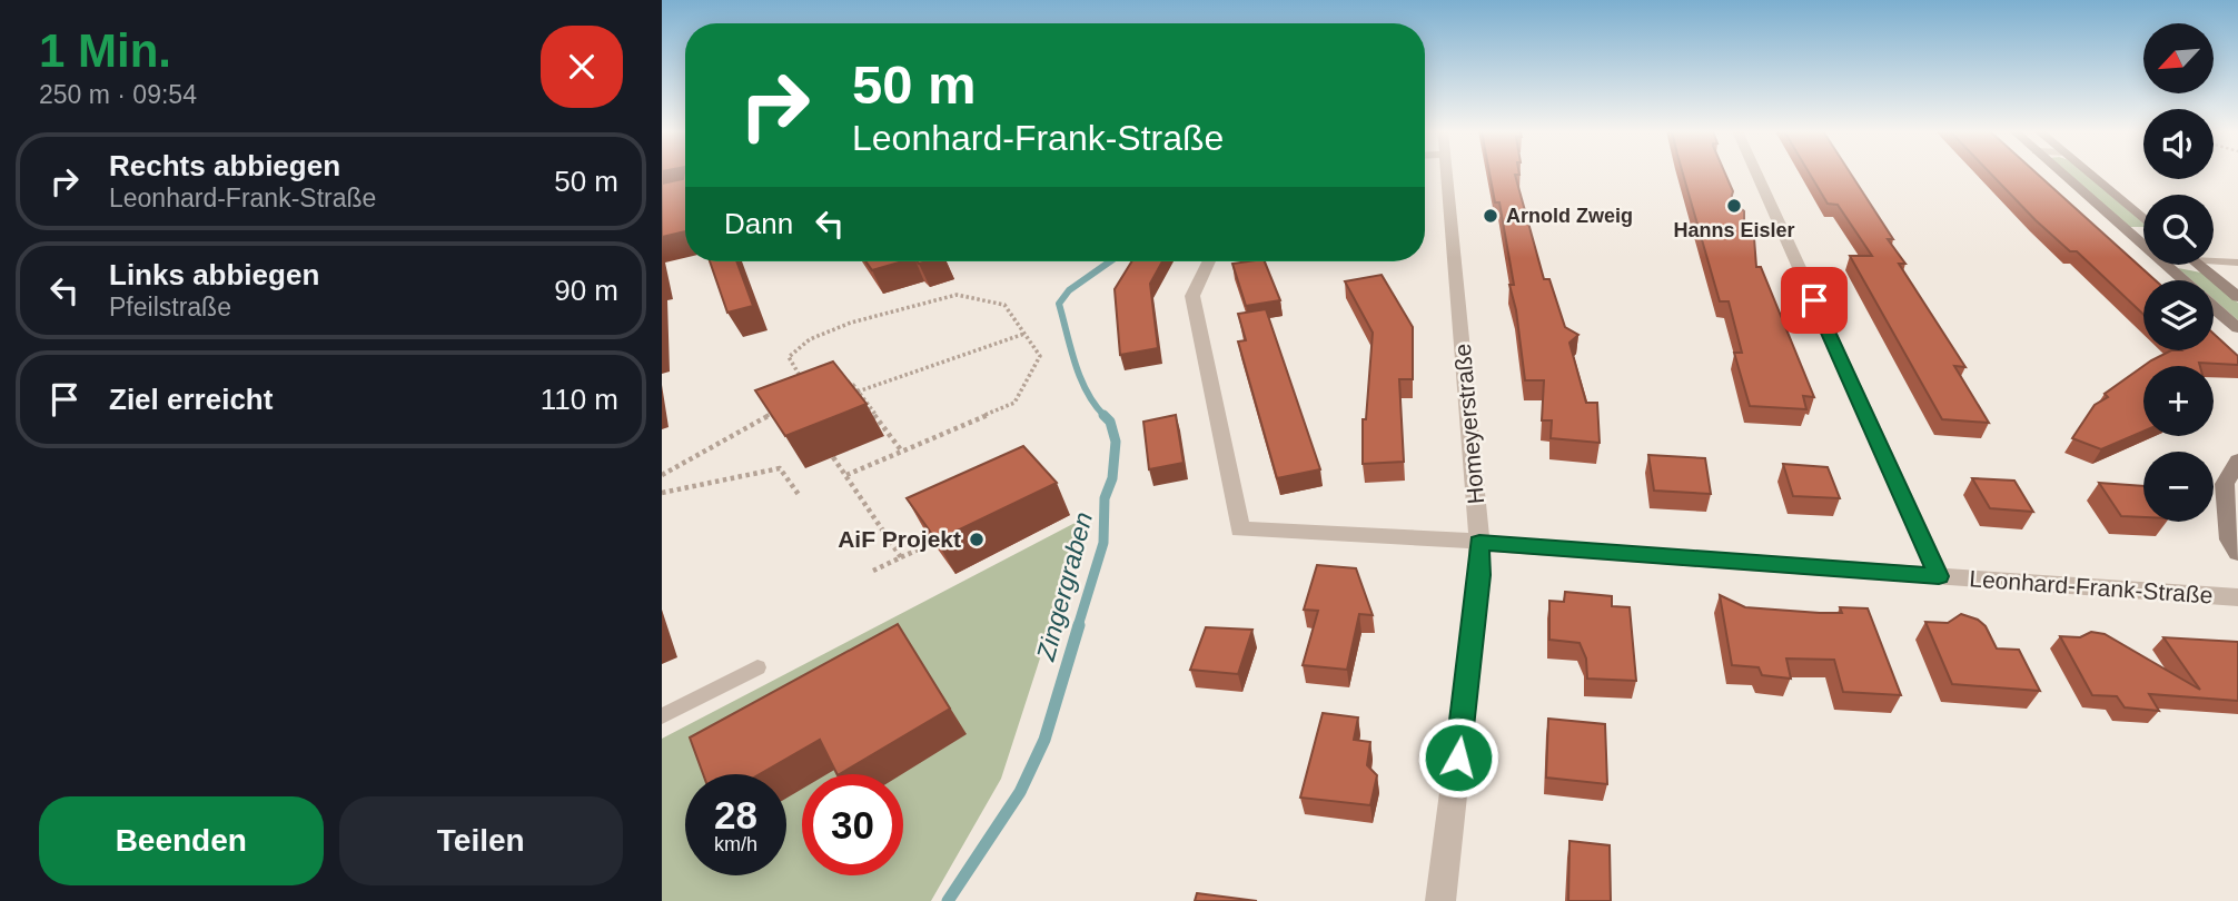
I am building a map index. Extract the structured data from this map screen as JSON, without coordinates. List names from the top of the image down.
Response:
{
  "streets": {
    "street": ["Homeyerstraße", "Leonhard-Frank-Straße"]
  },
  "crossings": [
    ["Homeyerstraße", "Leonhard-Frank-Straße"]
  ],
  "water": ["Zingergraben"],
  "places": ["Hanns Eisler", "Arnold Zweig", "AiF Projekt"],
  "north": "bottom left",
  "page": {
    "heading": ["1 Min.", "250 m · 09:54"],
    "map_buttons": ["+", "−"],
    "turn": ["50 m", "Leonhard-Frank-Straße"],
    "list": [
      {
        "name": "Rechts abbiegen",
        "note": "Leonhard-Frank-Straße",
        "value": "50 m"
      },
      {
        "name": "Links abbiegen",
        "note": "Pfeilstraße",
        "value": "90 m"
      },
      {
        "name": "Ziel erreicht",
        "value": "110 m"
      }
    ],
    "then": "Dann",
    "speed": "28 km/h",
    "limit": "30",
    "buttons": ["Beenden", "Teilen"]
  }
}
